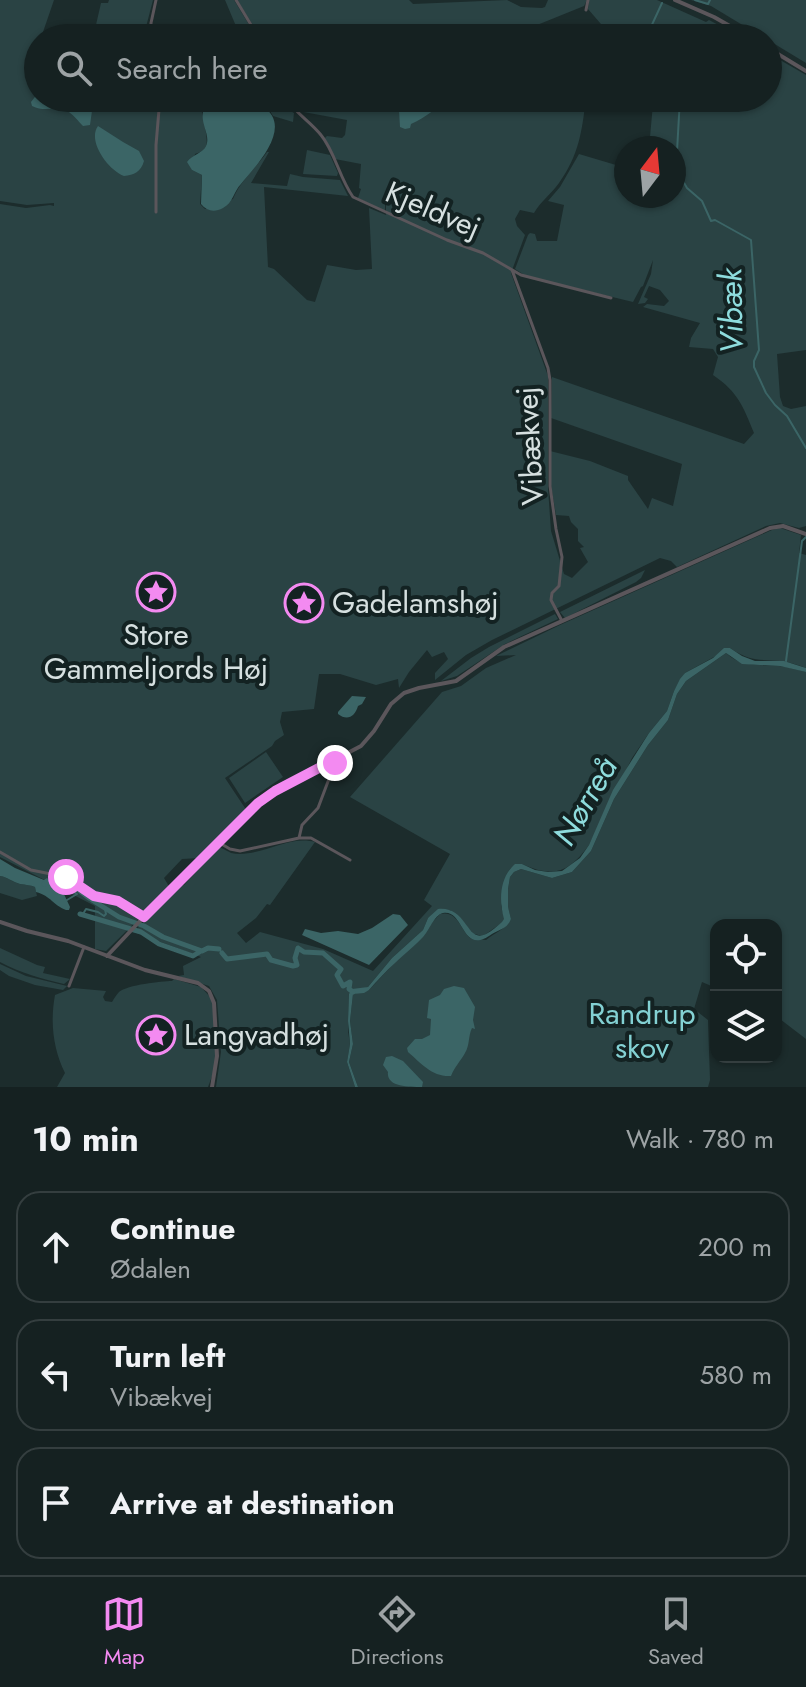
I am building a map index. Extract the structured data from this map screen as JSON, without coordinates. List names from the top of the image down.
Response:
{
  "streets": {
    "street": ["Kjeldvej", "Vibækvej"]
  },
  "crossings": [
    ["Kjeldvej", "Vibækvej"]
  ],
  "water": ["Vibæk", "Nørreå"],
  "parks": ["Randrup skov"],
  "places": {
    "place": ["Store Gammeljords Høj", "Gadelamshøj", "Langvadhøj"]
  },
  "north": "top",
  "page": {
    "search": "Search here",
    "heading": ["10 min", "Walk · 780 m"],
    "list": [
      ["Continue", "Ødalen", "200 m"],
      ["Turn left", "Vibækvej", "580 m"],
      "Arrive at destination"
    ],
    "nav": ["Map", "Directions", "Saved"]
  }
}
